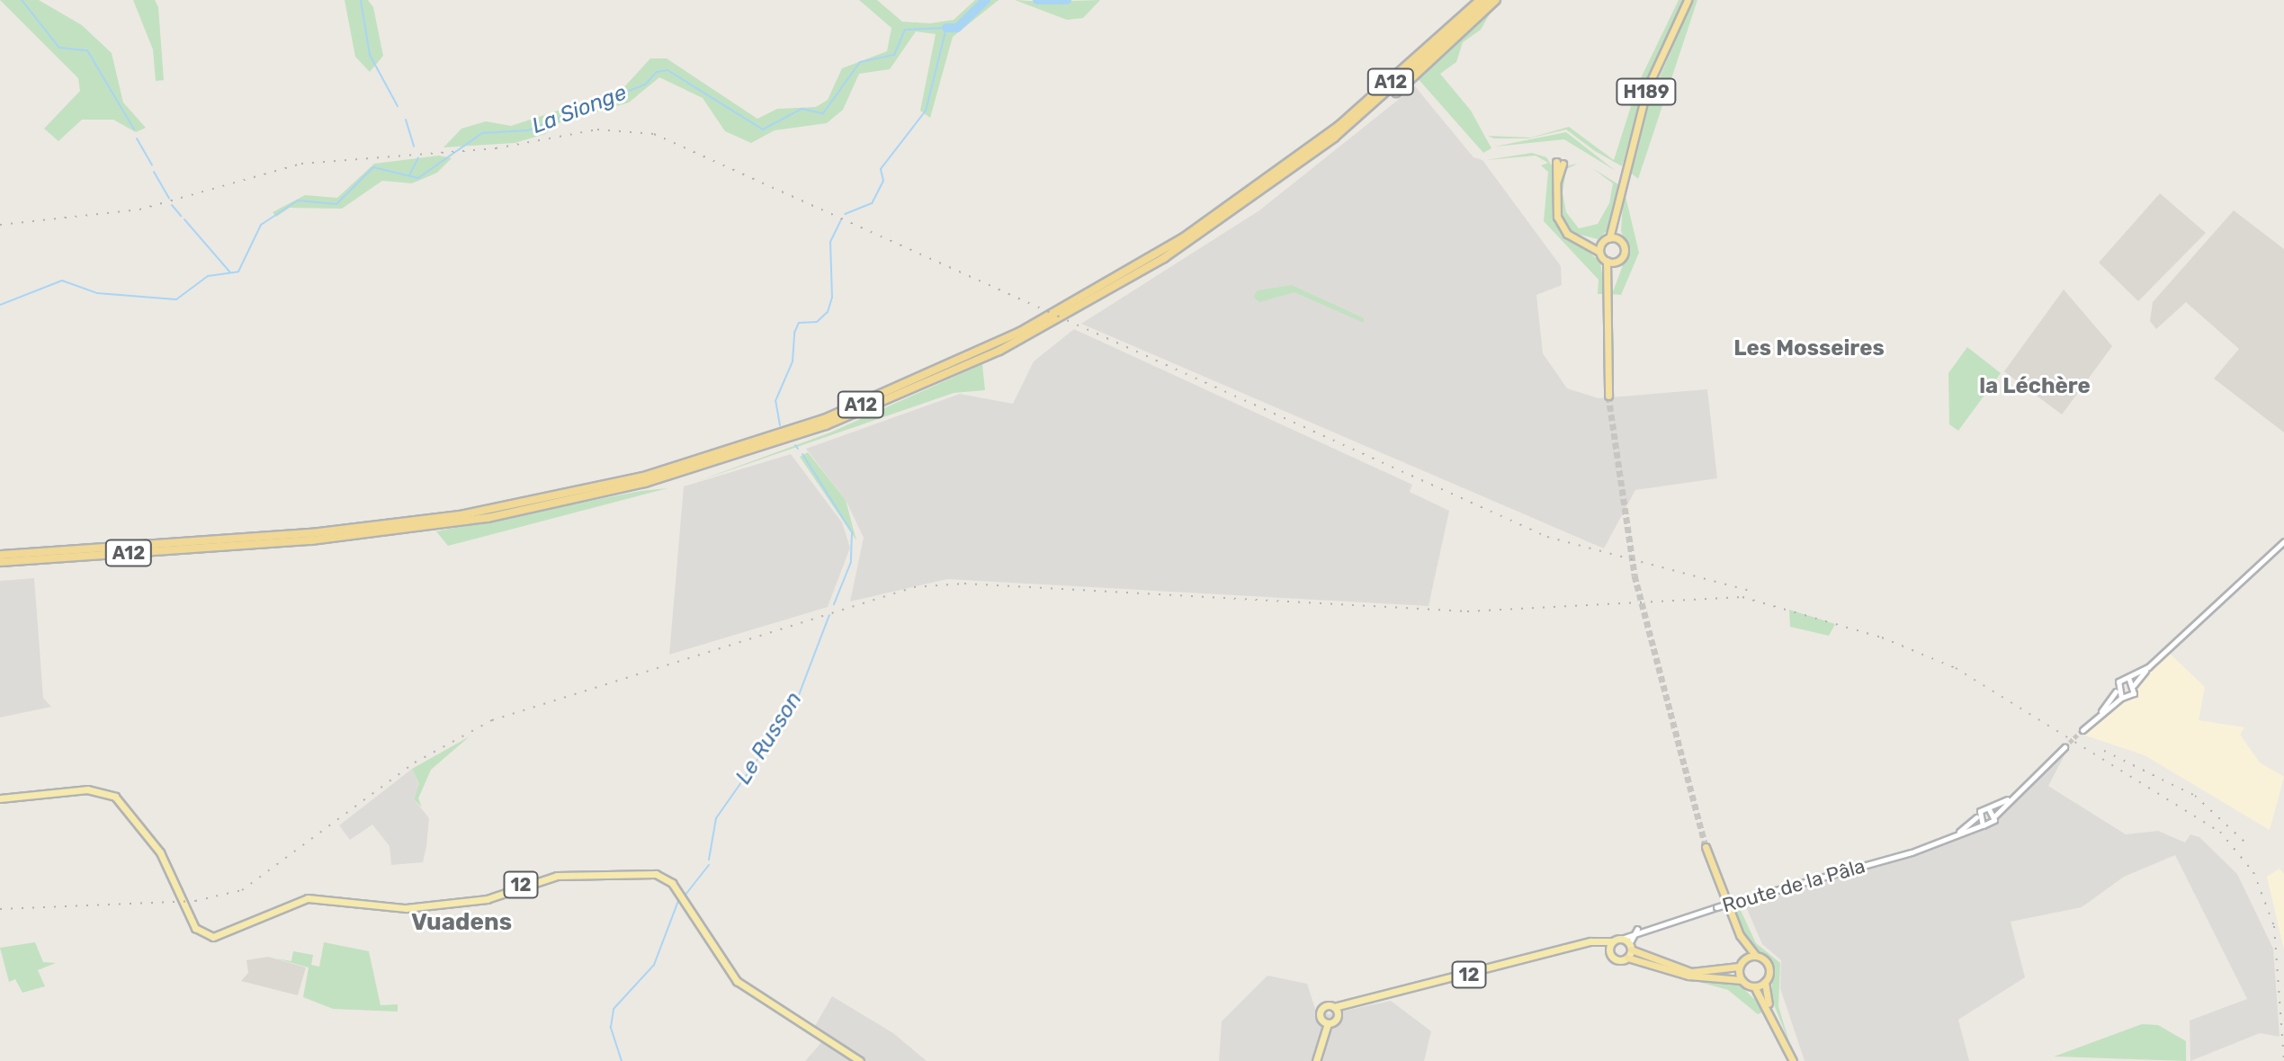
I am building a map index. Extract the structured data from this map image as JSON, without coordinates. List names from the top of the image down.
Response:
{
  "streets": {
    "highway": ["A12", "H189"],
    "main road": ["12"],
    "street": ["Route de la Pâla"]
  },
  "crossings": [
    ["12", "Route de la Pâla"]
  ],
  "districts": ["Les Mosseires", "la Léchère", "Vuadens"],
  "water": ["La Sionge", "Le Russon"]
}
